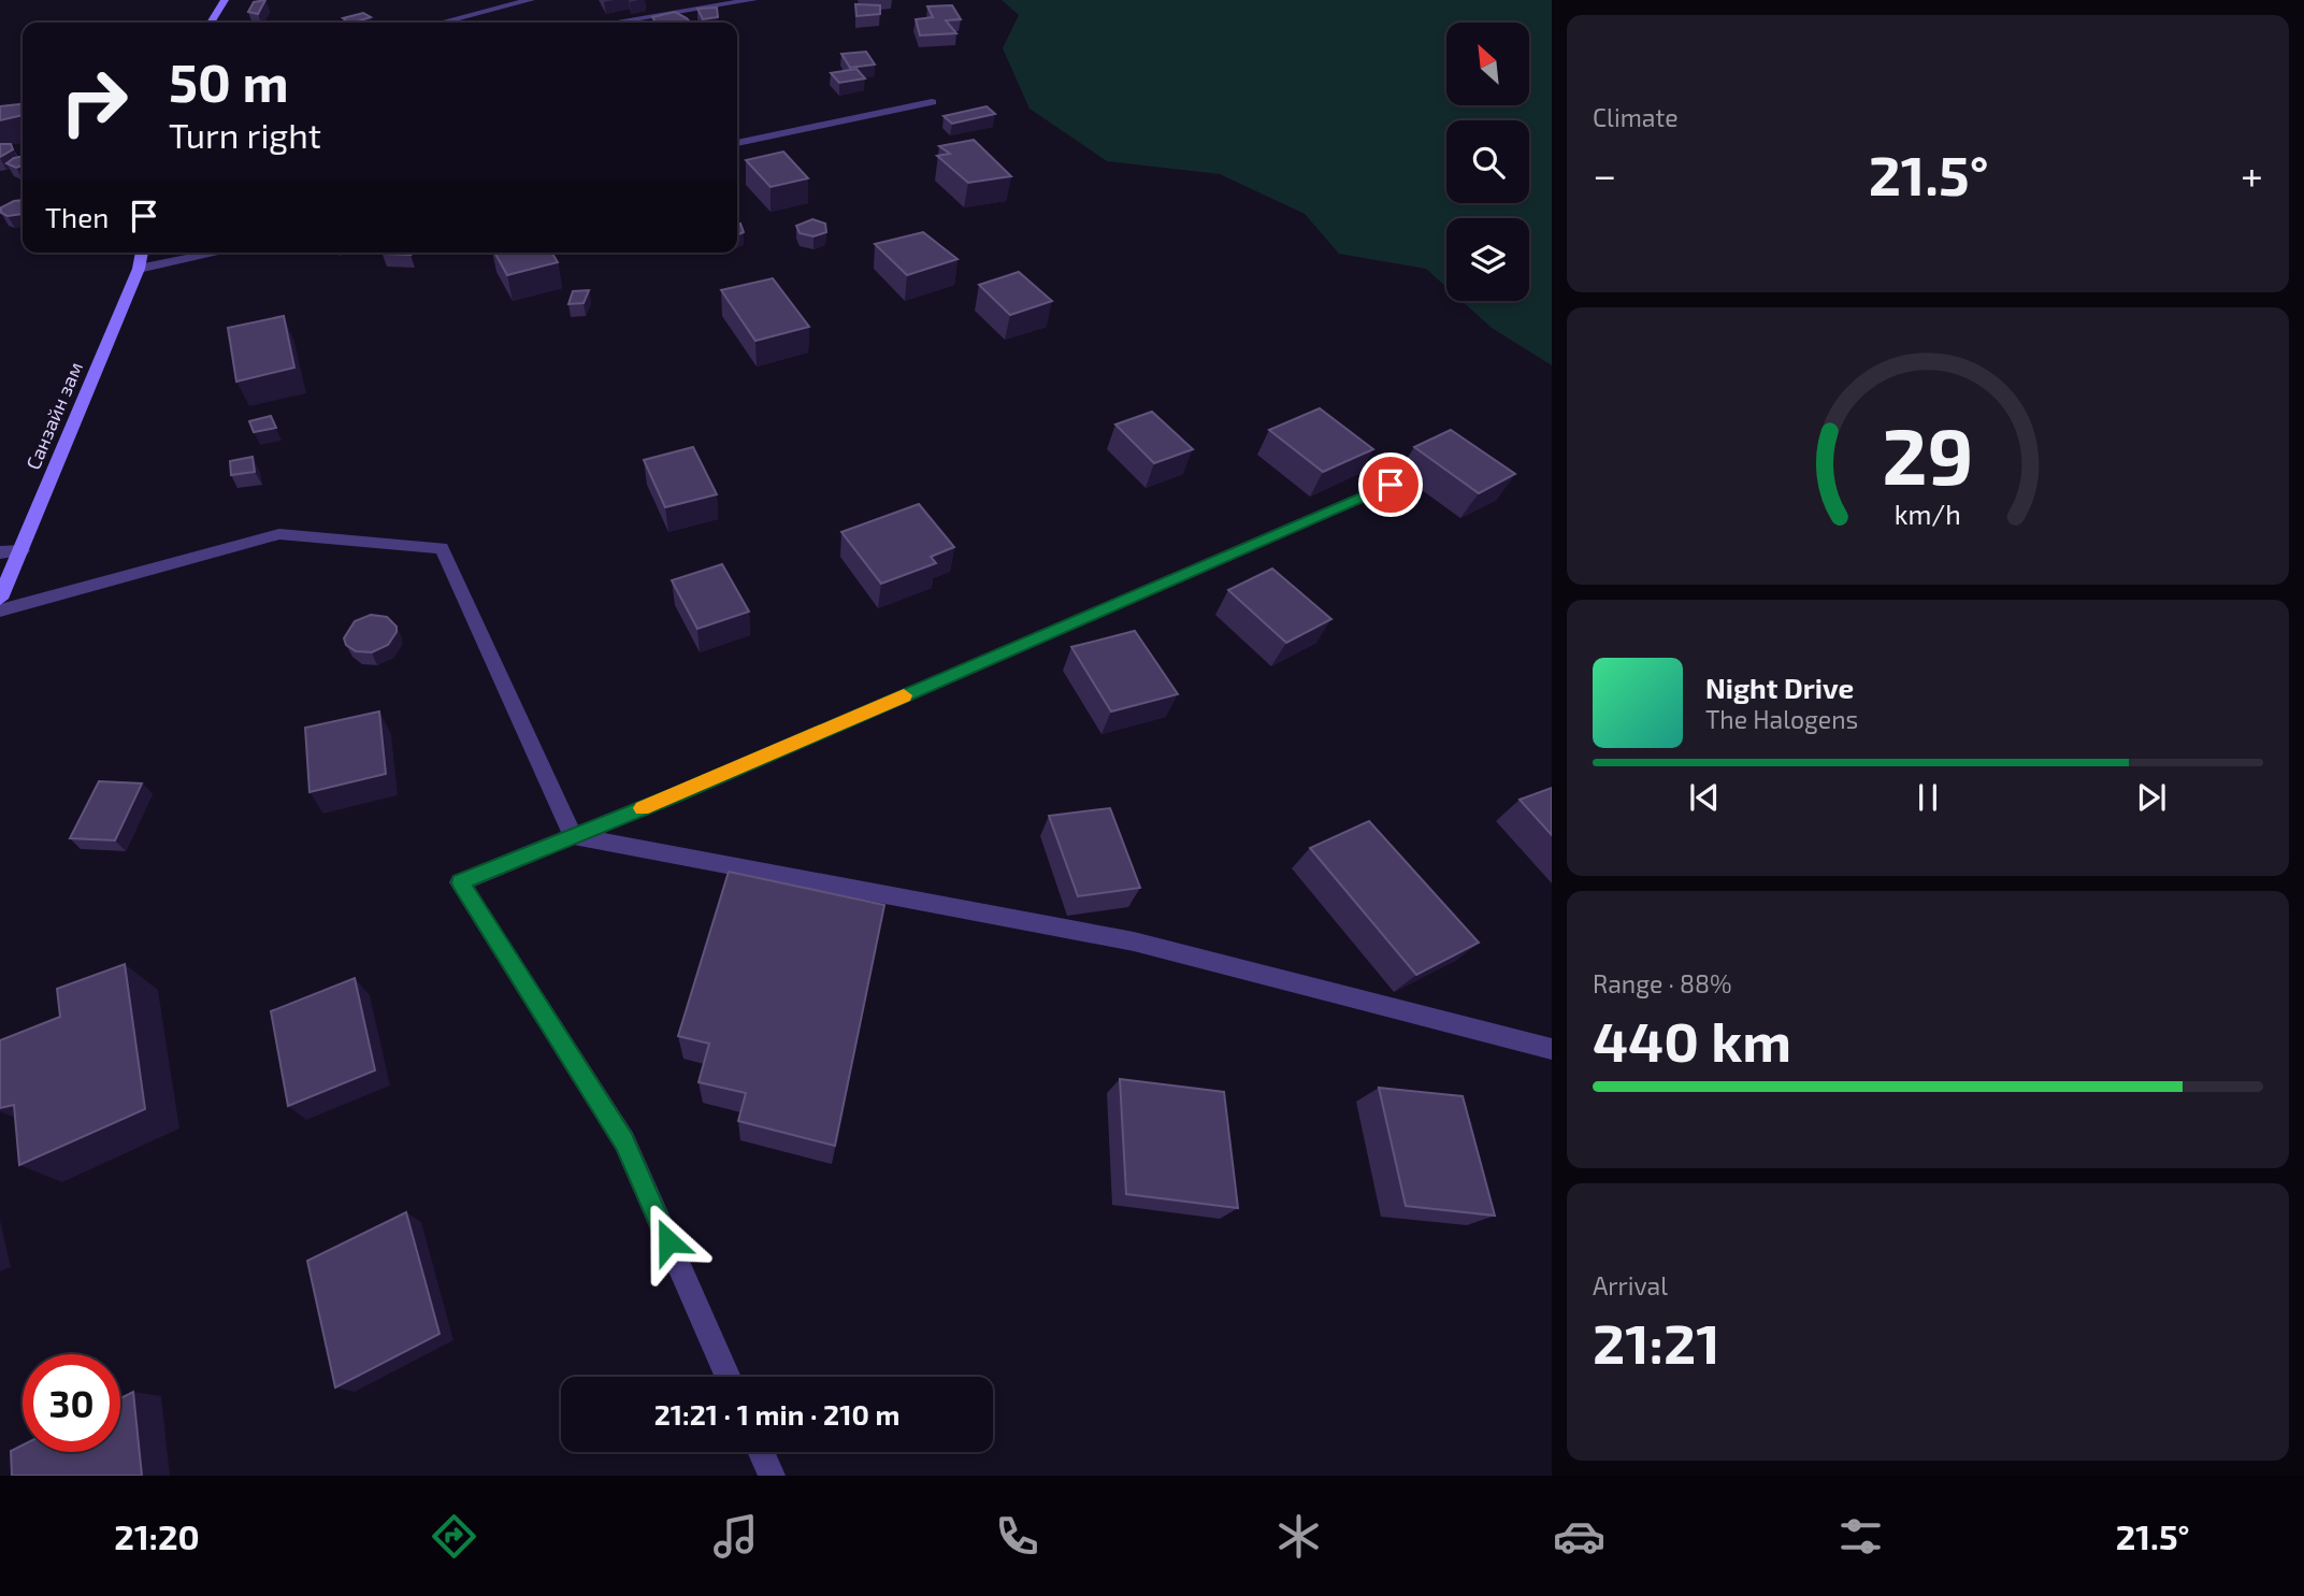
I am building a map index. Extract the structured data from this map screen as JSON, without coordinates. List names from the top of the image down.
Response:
{
  "streets": {
    "main road": ["Санзайн зам"]
  },
  "north": "top left",
  "page": {
    "tile": [
      "Climate",
      ["Range · 88%", "440 km"],
      ["Arrival", "21:21"]
    ],
    "turn": ["50 m", "Turn right"],
    "heat": ["−", "21.5°", "+"],
    "then": "Then",
    "song": ["Night Drive", "The Halogens"],
    "limit": "30",
    "trip": "21:21 · 1 min · 210 m",
    "tabs": ["21:20", "21.5°"],
    "gauge": ["29", "km/h"]
  }
}
